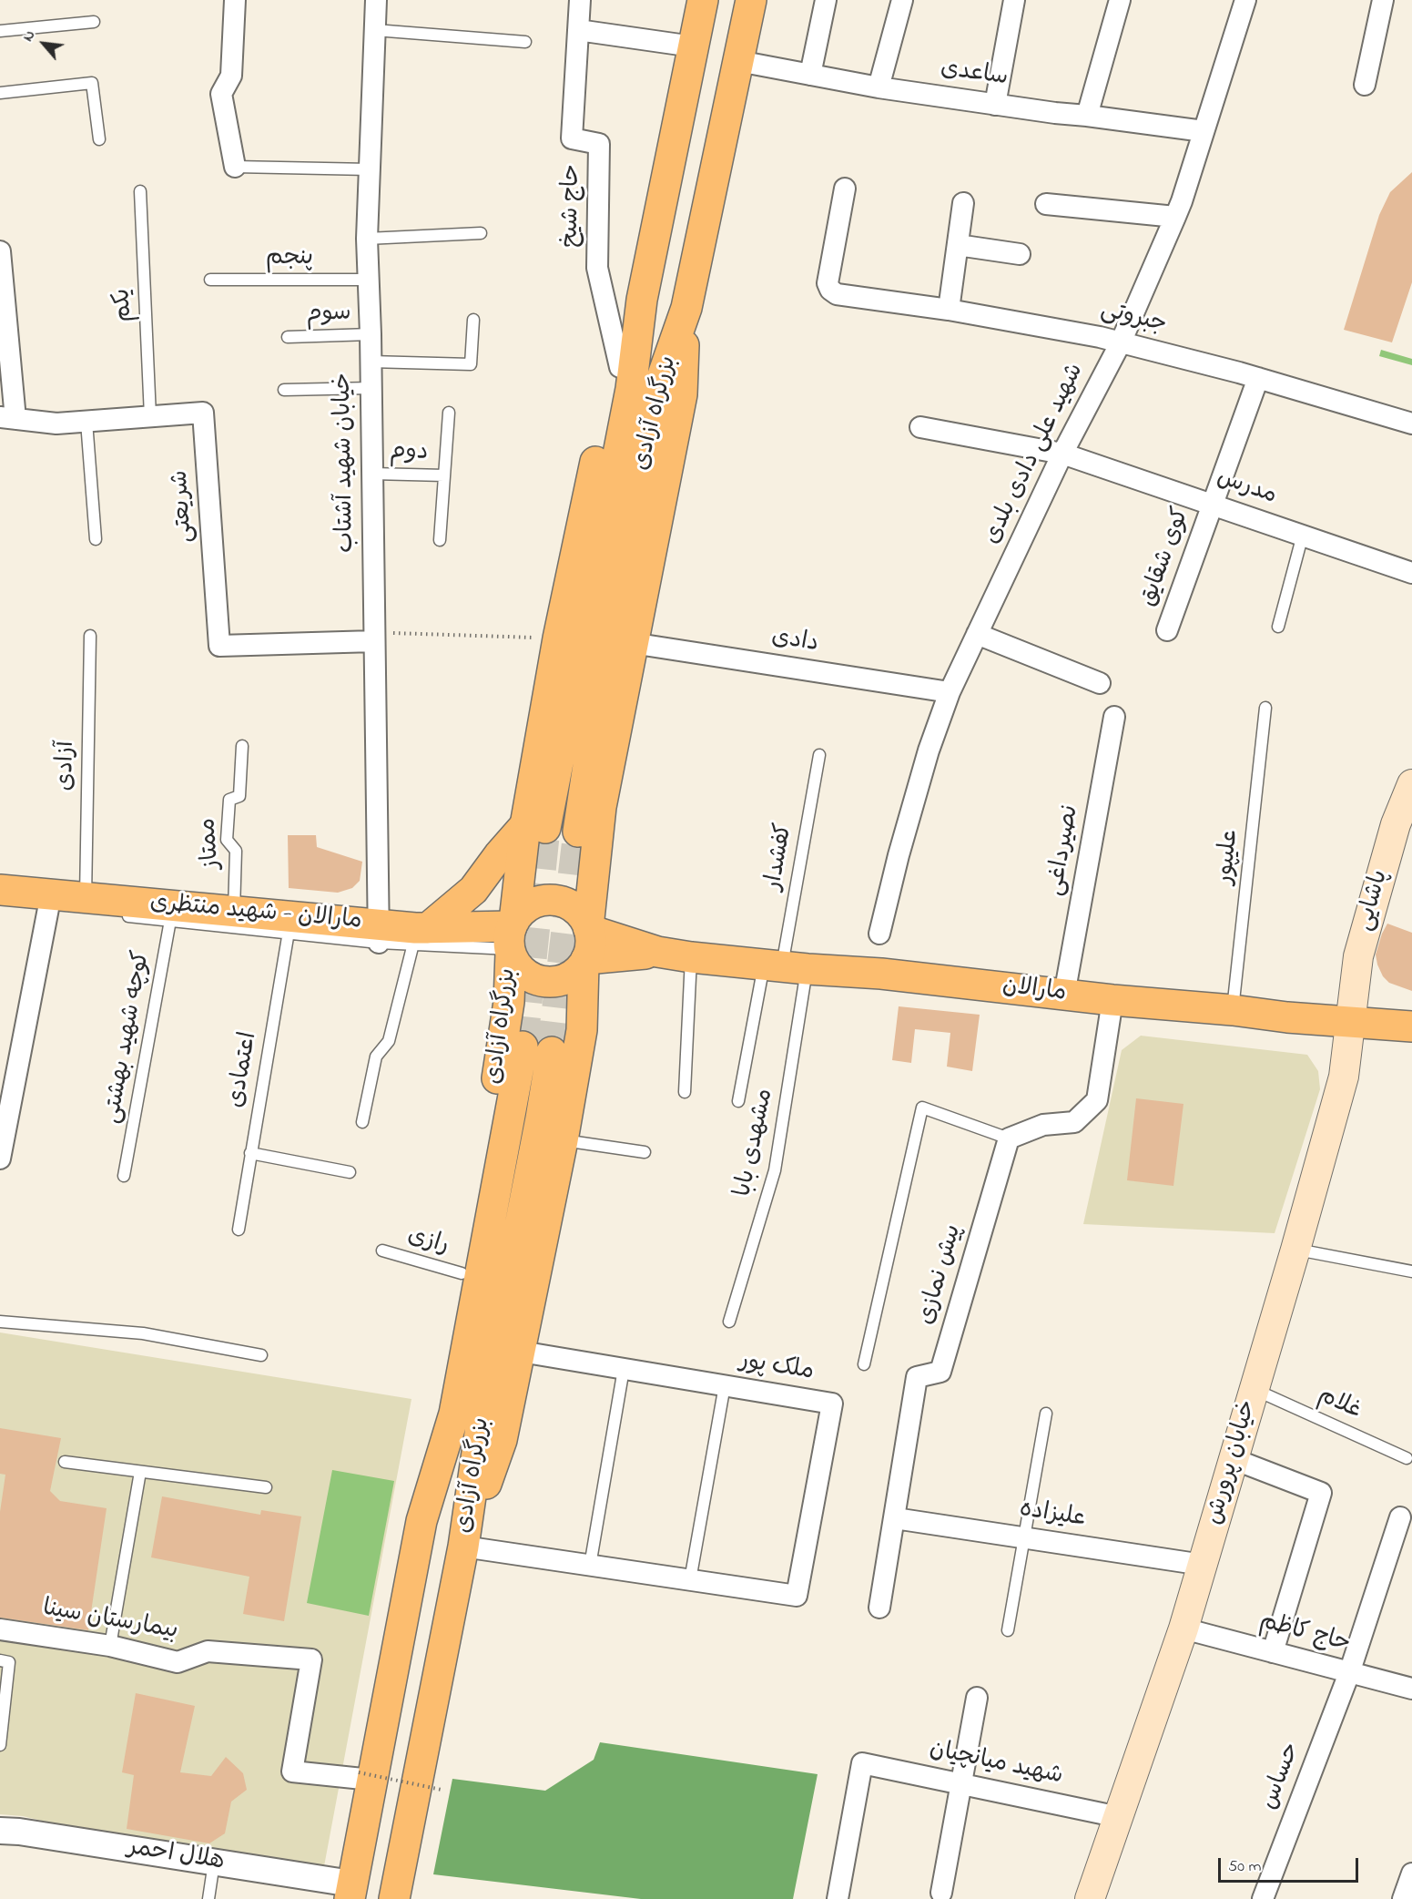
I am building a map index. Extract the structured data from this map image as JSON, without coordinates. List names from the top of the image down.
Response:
{
  "streets": {
    "main road": [
      "بزرگراه آزادی",
      "پاشایی",
      "مارالان - شهید منتظری",
      "مارالان",
      "خیابان پرورش"
    ],
    "street": [
      "ساعدی",
      "حاج شیخ",
      "جبروتی",
      "شهید علی دادی بلدی",
      "خیابان شهید آشتاب",
      "مدرس",
      "شریعتی",
      "کوی شقایق",
      "دادی",
      "نصیرداغی",
      "پیش نمازی",
      "ملک پور",
      "علیزاده",
      "بیمارستان سینا",
      "حاج کاظم",
      "شهید میانچیان",
      "حساس",
      "هلال احمر"
    ],
    "lane": [
      "پنجم",
      "یکم",
      "سوم",
      "دوم",
      "آزادی",
      "ممتاز",
      "کفشدار",
      "علیپور",
      "کوچه شهید بهشتی",
      "اعتمادی",
      "مشهدی بابا",
      "رازی",
      "غلام"
    ]
  },
  "crossings": [
    ["ساعدی", "بزرگراه آزادی"],
    ["ساعدی", "شهید علی دادی بلدی"],
    ["پنجم", "خیابان شهید آشتاب"],
    ["یکم", "شریعتی"],
    ["سوم", "خیابان شهید آشتاب"],
    ["جبروتی", "شهید علی دادی بلدی"],
    ["جبروتی", "کوی شقایق"],
    ["بزرگراه آزادی", "مارالان - شهید منتظری"],
    ["بزرگراه آزادی", "مارالان"],
    ["بزرگراه آزادی", "رازی"],
    ["بزرگراه آزادی", "بیمارستان سینا"],
    ["بزرگراه آزادی", "هلال احمر"],
    ["دوم", "خیابان شهید آشتاب"],
    ["شهید علی دادی بلدی", "مدرس"],
    ["شهید علی دادی بلدی", "دادی"],
    ["خیابان شهید آشتاب", "شریعتی"],
    ["خیابان شهید آشتاب", "مارالان - شهید منتظری"],
    ["مدرس", "کوی شقایق"],
    ["آزادی", "مارالان - شهید منتظری"],
    ["ممتاز", "مارالان - شهید منتظری"],
    ["نصیرداغی", "مارالان"],
    ["کفشدار", "مارالان"],
    ["کفشدار", "مشهدی بابا"],
    ["علیپور", "مارالان"],
    ["پاشایی", "مارالان"],
    ["پاشایی", "خیابان پرورش"],
    ["مارالان - شهید منتظری", "مارالان"],
    ["مارالان - شهید منتظری", "کوچه شهید بهشتی"],
    ["مارالان - شهید منتظری", "اعتمادی"],
    ["مارالان", "مشهدی بابا"],
    ["مارالان", "خیابان پرورش"],
    ["پیش نمازی", "علیزاده"],
    ["غلام", "خیابان پرورش"],
    ["خیابان پرورش", "علیزاده"],
    ["خیابان پرورش", "حاج کاظم"],
    ["خیابان پرورش", "شهید میانچیان"],
    ["حاج کاظم", "حساس"]
  ],
  "scale_bar": "50 m",
  "north": "top left"
}
